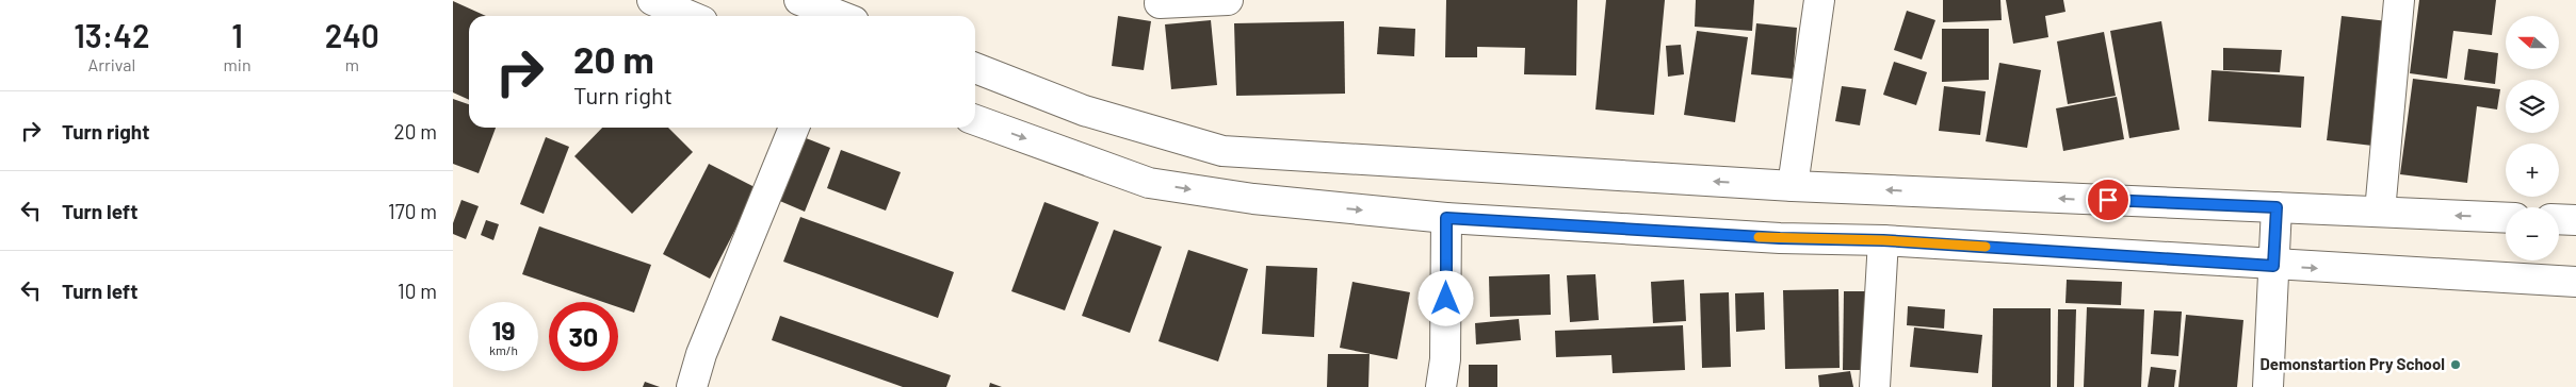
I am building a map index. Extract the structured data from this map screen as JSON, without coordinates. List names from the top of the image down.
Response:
{
  "places": ["Demonstartion Pry School"],
  "north": "left",
  "page": {
    "eta": [
      "13:42",
      "Arrival",
      "1",
      "min",
      "240",
      "m"
    ],
    "map_buttons": ["+", "−"],
    "turn": ["20 m", "Turn right"],
    "list": [
      {
        "name": "Turn right",
        "value": "20 m"
      },
      {
        "name": "Turn left",
        "value": "170 m"
      },
      {
        "name": "Turn left",
        "value": "10 m"
      }
    ],
    "speed": "19 km/h",
    "limit": "30"
  }
}
